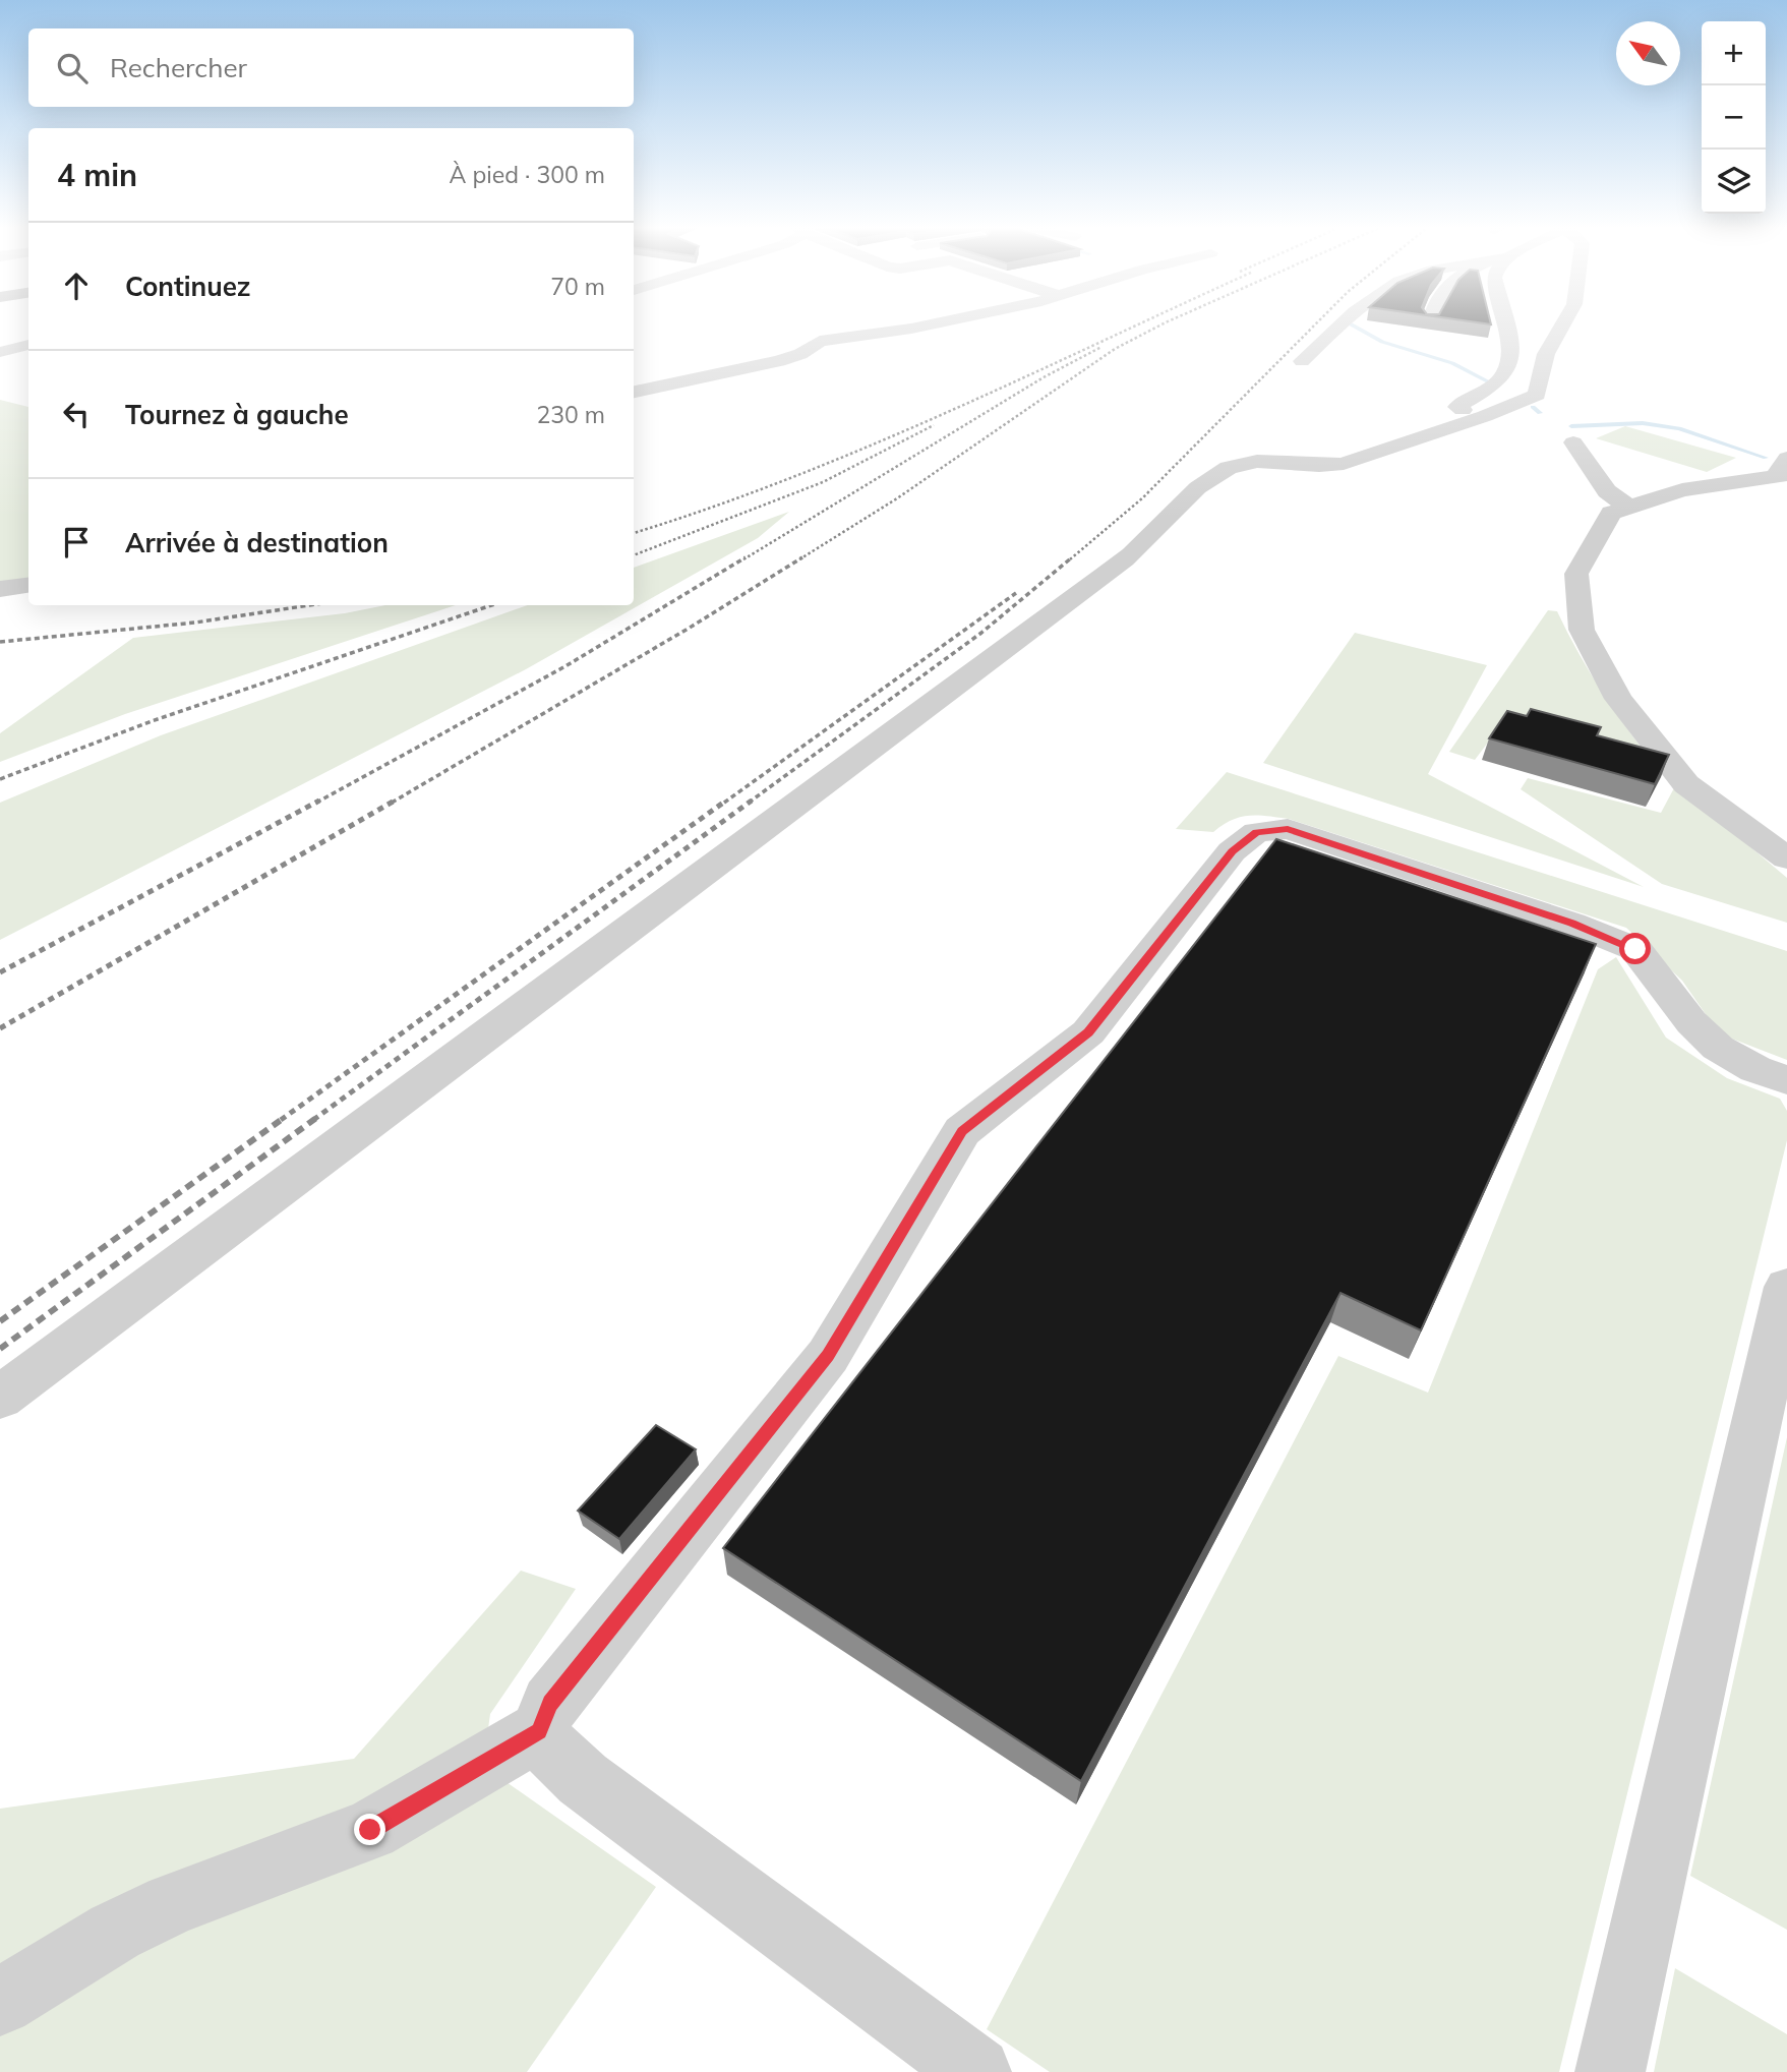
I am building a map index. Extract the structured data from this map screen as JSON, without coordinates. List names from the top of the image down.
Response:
{
  "north": "top left",
  "page": {
    "map_buttons": ["+", "−"],
    "search": "Rechercher",
    "heading": ["4 min", "À pied · 300 m"],
    "list": [
      ["Continuez", "70 m"],
      ["Tournez à gauche", "230 m"],
      "Arrivée à destination"
    ]
  }
}
